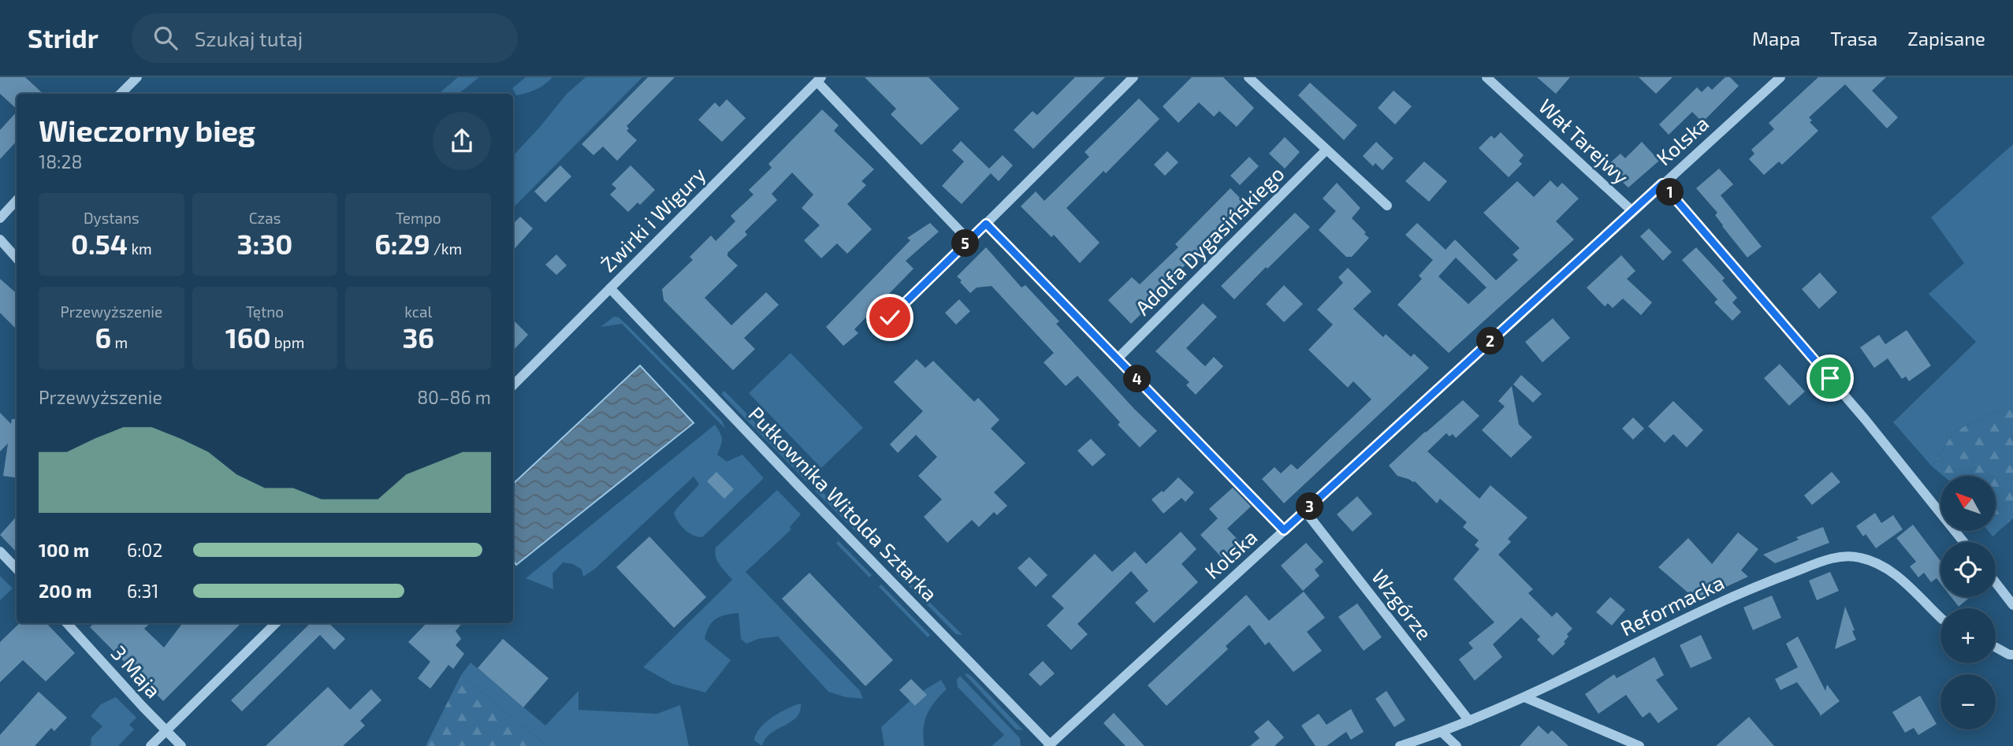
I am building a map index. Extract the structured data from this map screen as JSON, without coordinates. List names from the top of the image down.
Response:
{
  "streets": {
    "street": [
      "Kolska",
      "Wał Tarejwy",
      "Żwirki i Wigury",
      "Adolfa Dygasińskiego",
      "Pułkownika Witolda Sztarka",
      "Wzgórze",
      "Reformacka",
      "3 Maja"
    ]
  },
  "crossings": [
    ["Kolska", "Wał Tarejwy"],
    ["Kolska", "Pułkownika Witolda Sztarka"],
    ["Kolska", "Wzgórze"],
    ["Żwirki i Wigury", "Pułkownika Witolda Sztarka"],
    ["Wzgórze", "Reformacka"]
  ],
  "north": "top left",
  "page": {
    "header": "Stridr",
    "search": "Szukaj tutaj",
    "nav": ["Mapa", "Trasa", "Zapisane"],
    "heading": ["Wieczorny bieg", "18:28"],
    "pins": [
      "1",
      "5",
      "2",
      "4",
      "3"
    ],
    "stats": [
      ["Dystans", "0.54 km"],
      ["Czas", "3:30"],
      ["Tempo", "6:29 /km"],
      ["Przewyższenie", "6 m"],
      ["Tętno", "160 bpm"],
      ["kcal", "36"]
    ],
    "chart": ["Przewyższenie", "80–86 m"],
    "map_buttons": ["+", "−"],
    "list": [
      {
        "name": "100 m",
        "note": "6:02"
      },
      {
        "name": "200 m",
        "note": "6:31"
      }
    ]
  }
}
